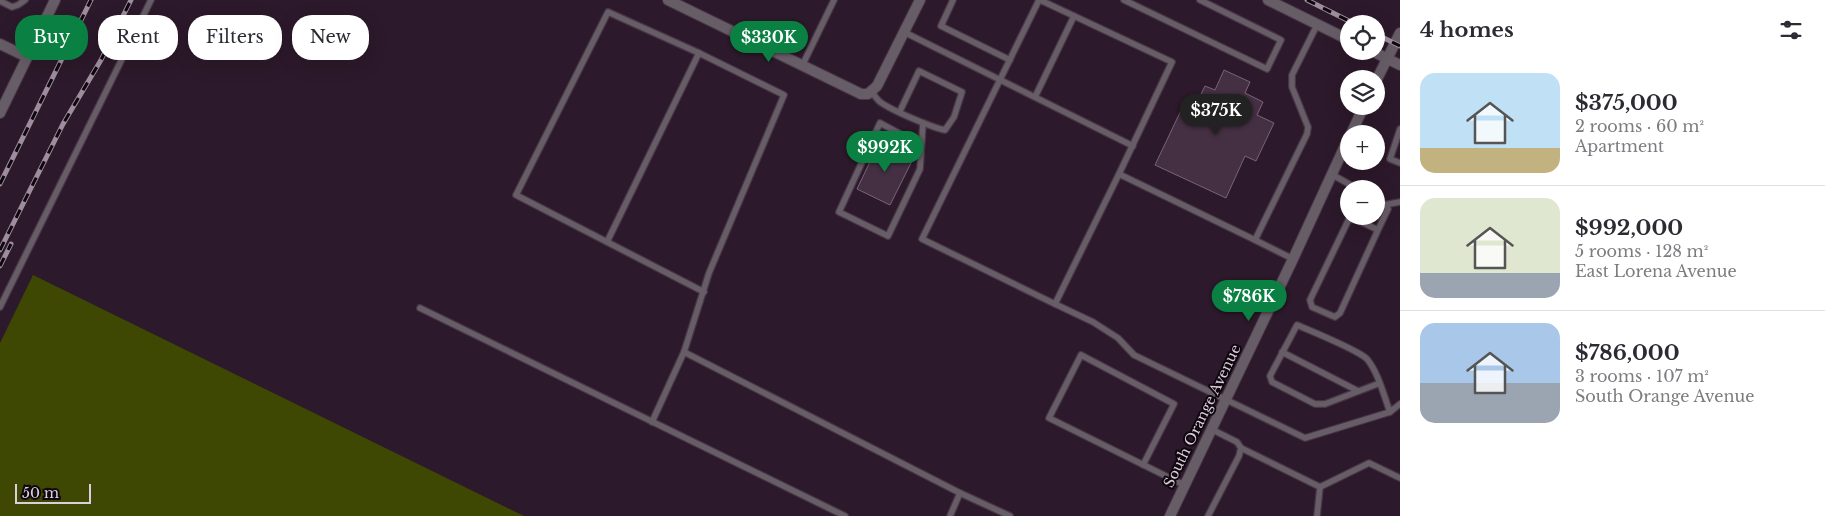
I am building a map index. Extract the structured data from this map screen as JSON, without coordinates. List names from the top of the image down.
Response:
{
  "streets": {
    "street": ["South Orange Avenue"]
  },
  "scale_bar": "50 m",
  "page": {
    "heading": "4 homes",
    "map_buttons": ["+", "−"],
    "chip": [
      "Buy",
      "Rent",
      "Filters",
      "New"
    ],
    "price": [
      "$330K",
      "$375K",
      "$992K",
      "$786K"
    ],
    "list": [
      {
        "name": "$375,000",
        "note": "2 rooms · 60 m² · Apartment"
      },
      {
        "name": "$992,000",
        "note": "5 rooms · 128 m² · East Lorena Avenue"
      },
      {
        "name": "$786,000",
        "note": "3 rooms · 107 m² · South Orange Avenue"
      }
    ],
    "scale": "50 m"
  }
}
